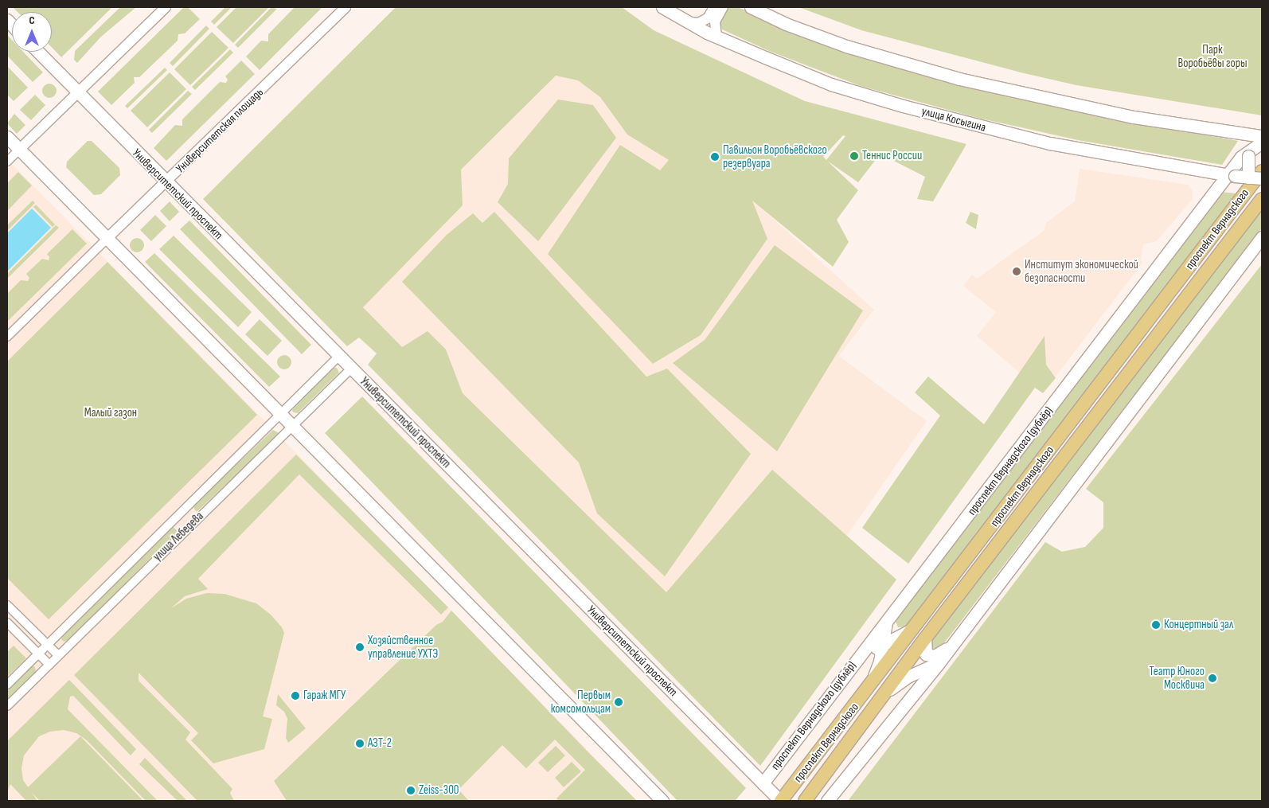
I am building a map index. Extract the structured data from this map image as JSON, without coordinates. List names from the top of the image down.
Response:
{
  "streets": {
    "main road": [
      "улица Косыгина",
      "Университетский проспект",
      "проспект Вернадского",
      "проспект Вернадского (дублёр)"
    ],
    "street": ["Университетская площадь", "улица Лебедева"]
  },
  "crossings": [
    ["улица Косыгина", "проспект Вернадского (дублёр)"],
    ["Университетская площадь", "Университетский проспект"],
    ["Университетский проспект", "проспект Вернадского"],
    ["Университетский проспект", "проспект Вернадского (дублёр)"],
    ["Университетский проспект", "улица Лебедева"]
  ],
  "parks": ["Парк Воробьёвы горы", "Малый газон"],
  "places": [
    "Теннис России",
    "Павильон Воробьёвского резервуара",
    "Институт экономической безопасности",
    "Концертный зал",
    "Хозяйственное управление УХТЭ",
    "Театр Юного Москвича",
    "Гараж МГУ",
    "Первым комсомольцам",
    "АЗТ-2",
    "Zeiss-300"
  ],
  "north": "top"
}
